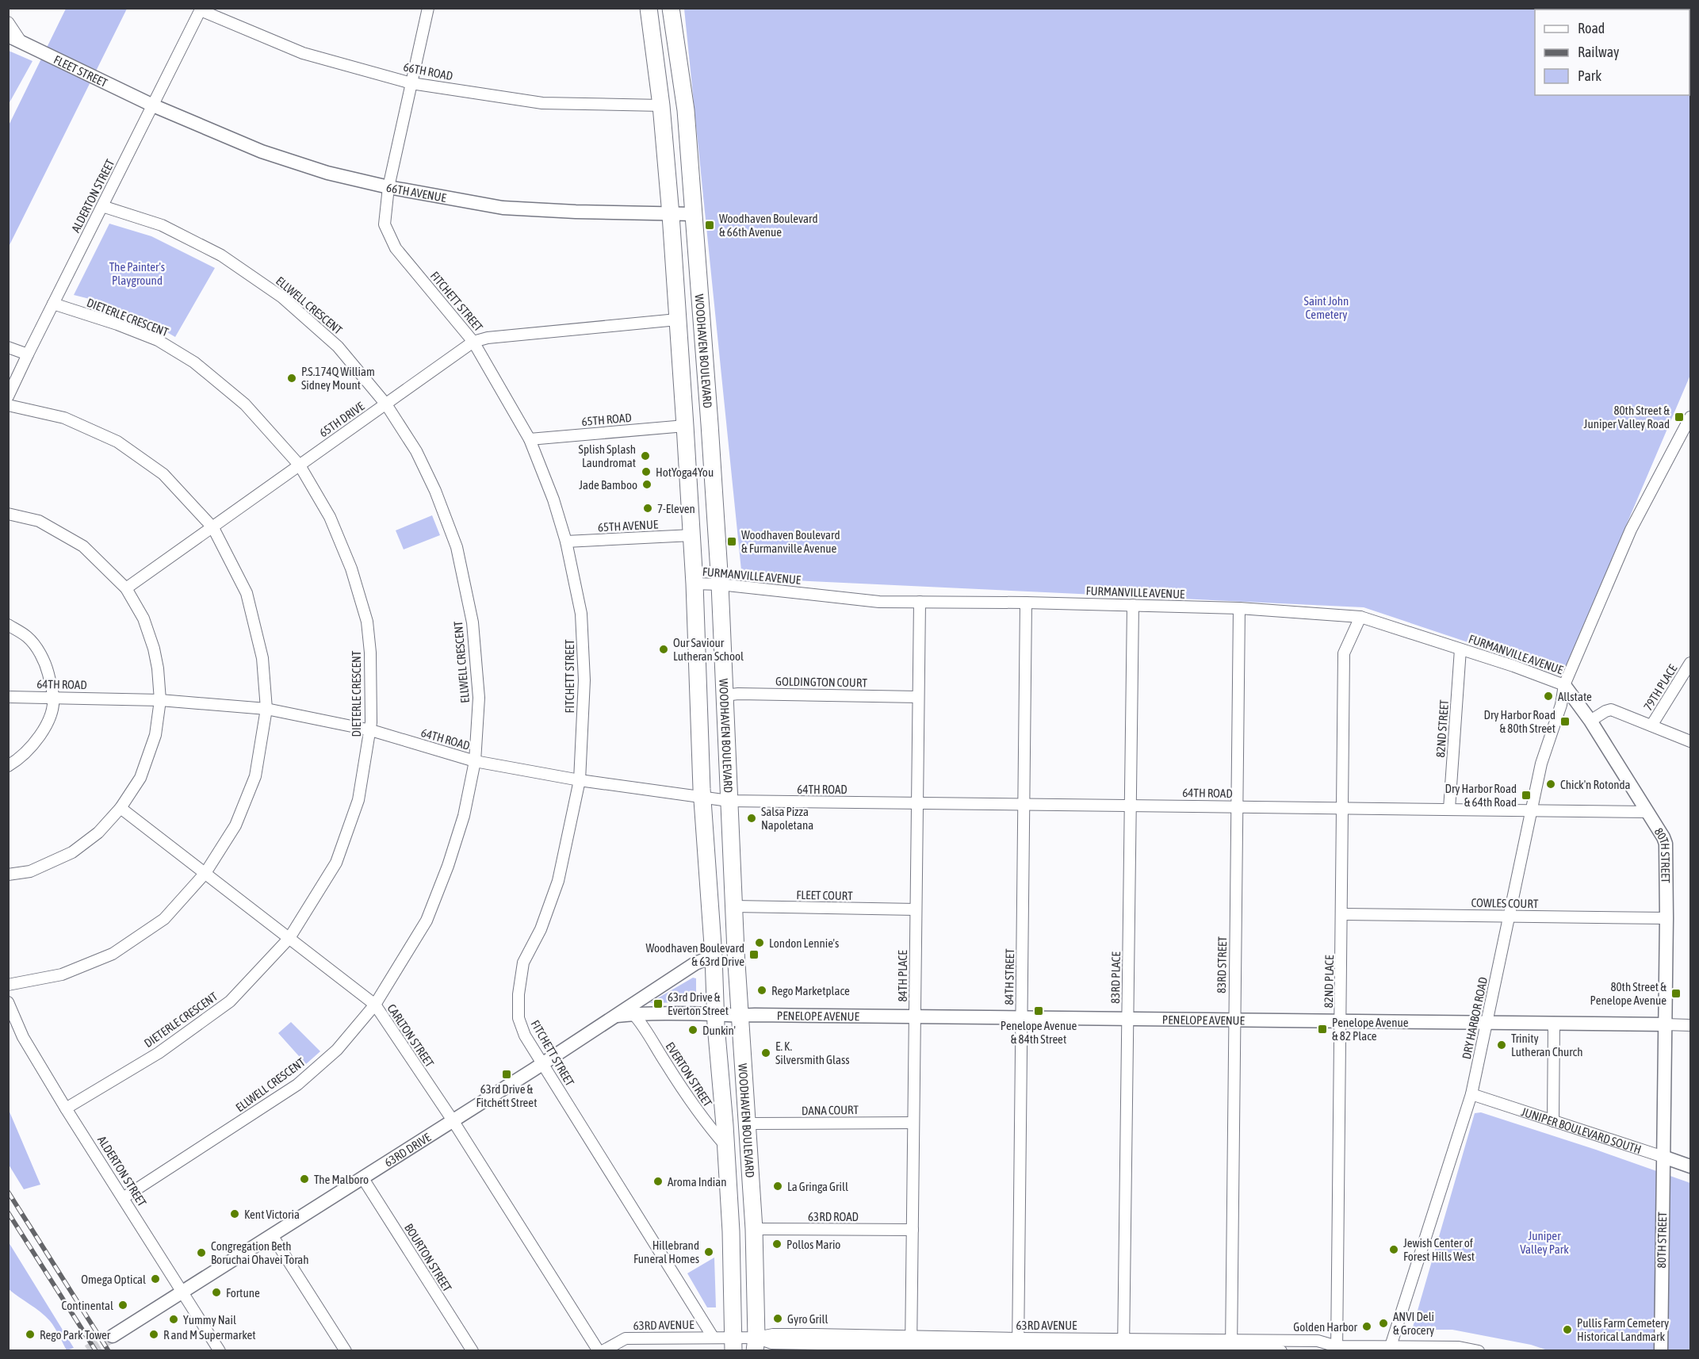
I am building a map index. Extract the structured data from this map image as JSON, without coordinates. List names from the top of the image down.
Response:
{
  "streets": {
    "main road": ["WOODHAVEN BOULEVARD"],
    "street": [
      "FLEET STREET",
      "66TH ROAD",
      "66TH AVENUE",
      "ALDERTON STREET",
      "FITCHETT STREET",
      "ELLWELL CRESCENT",
      "DIETERLE CRESCENT",
      "65TH DRIVE",
      "65TH ROAD",
      "65TH AVENUE",
      "FURMANVILLE AVENUE",
      "GOLDINGTON COURT",
      "64TH ROAD",
      "79TH PLACE",
      "82ND STREET",
      "80TH STREET",
      "FLEET COURT",
      "COWLES COURT",
      "83RD STREET",
      "84TH PLACE",
      "84TH STREET",
      "83RD PLACE",
      "82ND PLACE",
      "PENELOPE AVENUE",
      "DRY HARBOR ROAD",
      "CARLTON STREET",
      "EVERTON STREET",
      "DANA COURT",
      "JUNIPER BOULEVARD SOUTH",
      "63RD DRIVE",
      "63RD ROAD",
      "BOURTON STREET",
      "63RD AVENUE"
    ]
  },
  "crossings": [
    ["FLEET STREET", "66TH AVENUE"],
    ["FLEET STREET", "ALDERTON STREET"],
    ["66TH ROAD", "ALDERTON STREET"],
    ["66TH ROAD", "FITCHETT STREET"],
    ["66TH ROAD", "WOODHAVEN BOULEVARD"],
    ["66TH AVENUE", "ALDERTON STREET"],
    ["66TH AVENUE", "FITCHETT STREET"],
    ["66TH AVENUE", "WOODHAVEN BOULEVARD"],
    ["ALDERTON STREET", "ELLWELL CRESCENT"],
    ["ALDERTON STREET", "DIETERLE CRESCENT"],
    ["ALDERTON STREET", "63RD DRIVE"],
    ["FITCHETT STREET", "65TH DRIVE"],
    ["FITCHETT STREET", "65TH ROAD"],
    ["FITCHETT STREET", "65TH AVENUE"],
    ["FITCHETT STREET", "64TH ROAD"],
    ["FITCHETT STREET", "63RD DRIVE"],
    ["FITCHETT STREET", "63RD AVENUE"],
    ["ELLWELL CRESCENT", "65TH DRIVE"],
    ["ELLWELL CRESCENT", "64TH ROAD"],
    ["ELLWELL CRESCENT", "CARLTON STREET"],
    ["DIETERLE CRESCENT", "65TH DRIVE"],
    ["DIETERLE CRESCENT", "64TH ROAD"],
    ["DIETERLE CRESCENT", "CARLTON STREET"],
    ["WOODHAVEN BOULEVARD", "65TH DRIVE"],
    ["WOODHAVEN BOULEVARD", "65TH ROAD"],
    ["WOODHAVEN BOULEVARD", "65TH AVENUE"],
    ["WOODHAVEN BOULEVARD", "FURMANVILLE AVENUE"],
    ["WOODHAVEN BOULEVARD", "GOLDINGTON COURT"],
    ["WOODHAVEN BOULEVARD", "64TH ROAD"],
    ["WOODHAVEN BOULEVARD", "FLEET COURT"],
    ["WOODHAVEN BOULEVARD", "PENELOPE AVENUE"],
    ["WOODHAVEN BOULEVARD", "EVERTON STREET"],
    ["WOODHAVEN BOULEVARD", "DANA COURT"],
    ["WOODHAVEN BOULEVARD", "63RD DRIVE"],
    ["WOODHAVEN BOULEVARD", "63RD ROAD"],
    ["WOODHAVEN BOULEVARD", "63RD AVENUE"],
    ["FURMANVILLE AVENUE", "82ND STREET"],
    ["FURMANVILLE AVENUE", "80TH STREET"],
    ["FURMANVILLE AVENUE", "83RD STREET"],
    ["FURMANVILLE AVENUE", "84TH PLACE"],
    ["FURMANVILLE AVENUE", "84TH STREET"],
    ["FURMANVILLE AVENUE", "83RD PLACE"],
    ["FURMANVILLE AVENUE", "82ND PLACE"],
    ["FURMANVILLE AVENUE", "DRY HARBOR ROAD"],
    ["GOLDINGTON COURT", "84TH PLACE"],
    ["64TH ROAD", "82ND STREET"],
    ["64TH ROAD", "80TH STREET"],
    ["64TH ROAD", "83RD STREET"],
    ["64TH ROAD", "84TH PLACE"],
    ["64TH ROAD", "84TH STREET"],
    ["64TH ROAD", "83RD PLACE"],
    ["64TH ROAD", "82ND PLACE"],
    ["64TH ROAD", "DRY HARBOR ROAD"],
    ["80TH STREET", "COWLES COURT"],
    ["80TH STREET", "PENELOPE AVENUE"],
    ["80TH STREET", "DRY HARBOR ROAD"],
    ["80TH STREET", "JUNIPER BOULEVARD SOUTH"],
    ["FLEET COURT", "84TH PLACE"],
    ["COWLES COURT", "82ND PLACE"],
    ["COWLES COURT", "DRY HARBOR ROAD"],
    ["83RD STREET", "PENELOPE AVENUE"],
    ["83RD STREET", "63RD AVENUE"],
    ["84TH PLACE", "PENELOPE AVENUE"],
    ["84TH PLACE", "DANA COURT"],
    ["84TH PLACE", "63RD ROAD"],
    ["84TH PLACE", "63RD AVENUE"],
    ["84TH STREET", "PENELOPE AVENUE"],
    ["84TH STREET", "63RD AVENUE"],
    ["83RD PLACE", "PENELOPE AVENUE"],
    ["83RD PLACE", "63RD AVENUE"],
    ["82ND PLACE", "PENELOPE AVENUE"],
    ["82ND PLACE", "63RD AVENUE"],
    ["PENELOPE AVENUE", "DRY HARBOR ROAD"],
    ["PENELOPE AVENUE", "63RD DRIVE"],
    ["DRY HARBOR ROAD", "JUNIPER BOULEVARD SOUTH"],
    ["DRY HARBOR ROAD", "63RD AVENUE"],
    ["CARLTON STREET", "63RD DRIVE"],
    ["EVERTON STREET", "63RD DRIVE"],
    ["63RD DRIVE", "BOURTON STREET"]
  ],
  "parks": ["The Painter's Playground", "Saint John Cemetery", "Juniper Valley Park"],
  "places": {
    "transit": [
      "Woodhaven Boulevard & 66th Avenue",
      "80th Street & Juniper Valley Road",
      "Woodhaven Boulevard & Furmanville Avenue",
      "Dry Harbor Road & 80th Street",
      "Dry Harbor Road & 64th Road",
      "Woodhaven Boulevard & 63rd Drive",
      "80th Street & Penelope Avenue",
      "63rd Drive & Everton Street",
      "Penelope Avenue & 84th Street",
      "Penelope Avenue & 82 Place",
      "63rd Drive & Fitchett Street"
    ],
    "other": [
      "P.S.174Q William Sidney Mount",
      "Splish Splash Laundromat",
      "HotYoga4You",
      "Jade Bamboo",
      "7-Eleven",
      "Our Saviour Lutheran School",
      "Allstate",
      "Chick'n Rotonda",
      "Salsa Pizza Napoletana",
      "London Lennie's",
      "Rego Marketplace",
      "Dunkin'",
      "Trinity Lutheran Church",
      "E. K. Silversmith Glass",
      "The Malboro",
      "Aroma Indian",
      "La Gringa Grill",
      "Kent Victoria",
      "Pollos Mario",
      "Jewish Center of Forest Hills West",
      "Hillebrand Funeral Homes",
      "Congregation Beth Boruchai Ohavei Torah",
      "Omega Optical",
      "Fortune",
      "Continental",
      "Gyro Grill",
      "Yummy Nail",
      "ANVI Deli & Grocery",
      "Golden Harbor",
      "Pullis Farm Cemetery Historical Landmark",
      "Rego Park Tower",
      "R and M Supermarket"
    ]
  },
  "legend": ["Road", "Railway", "Park"]
}
